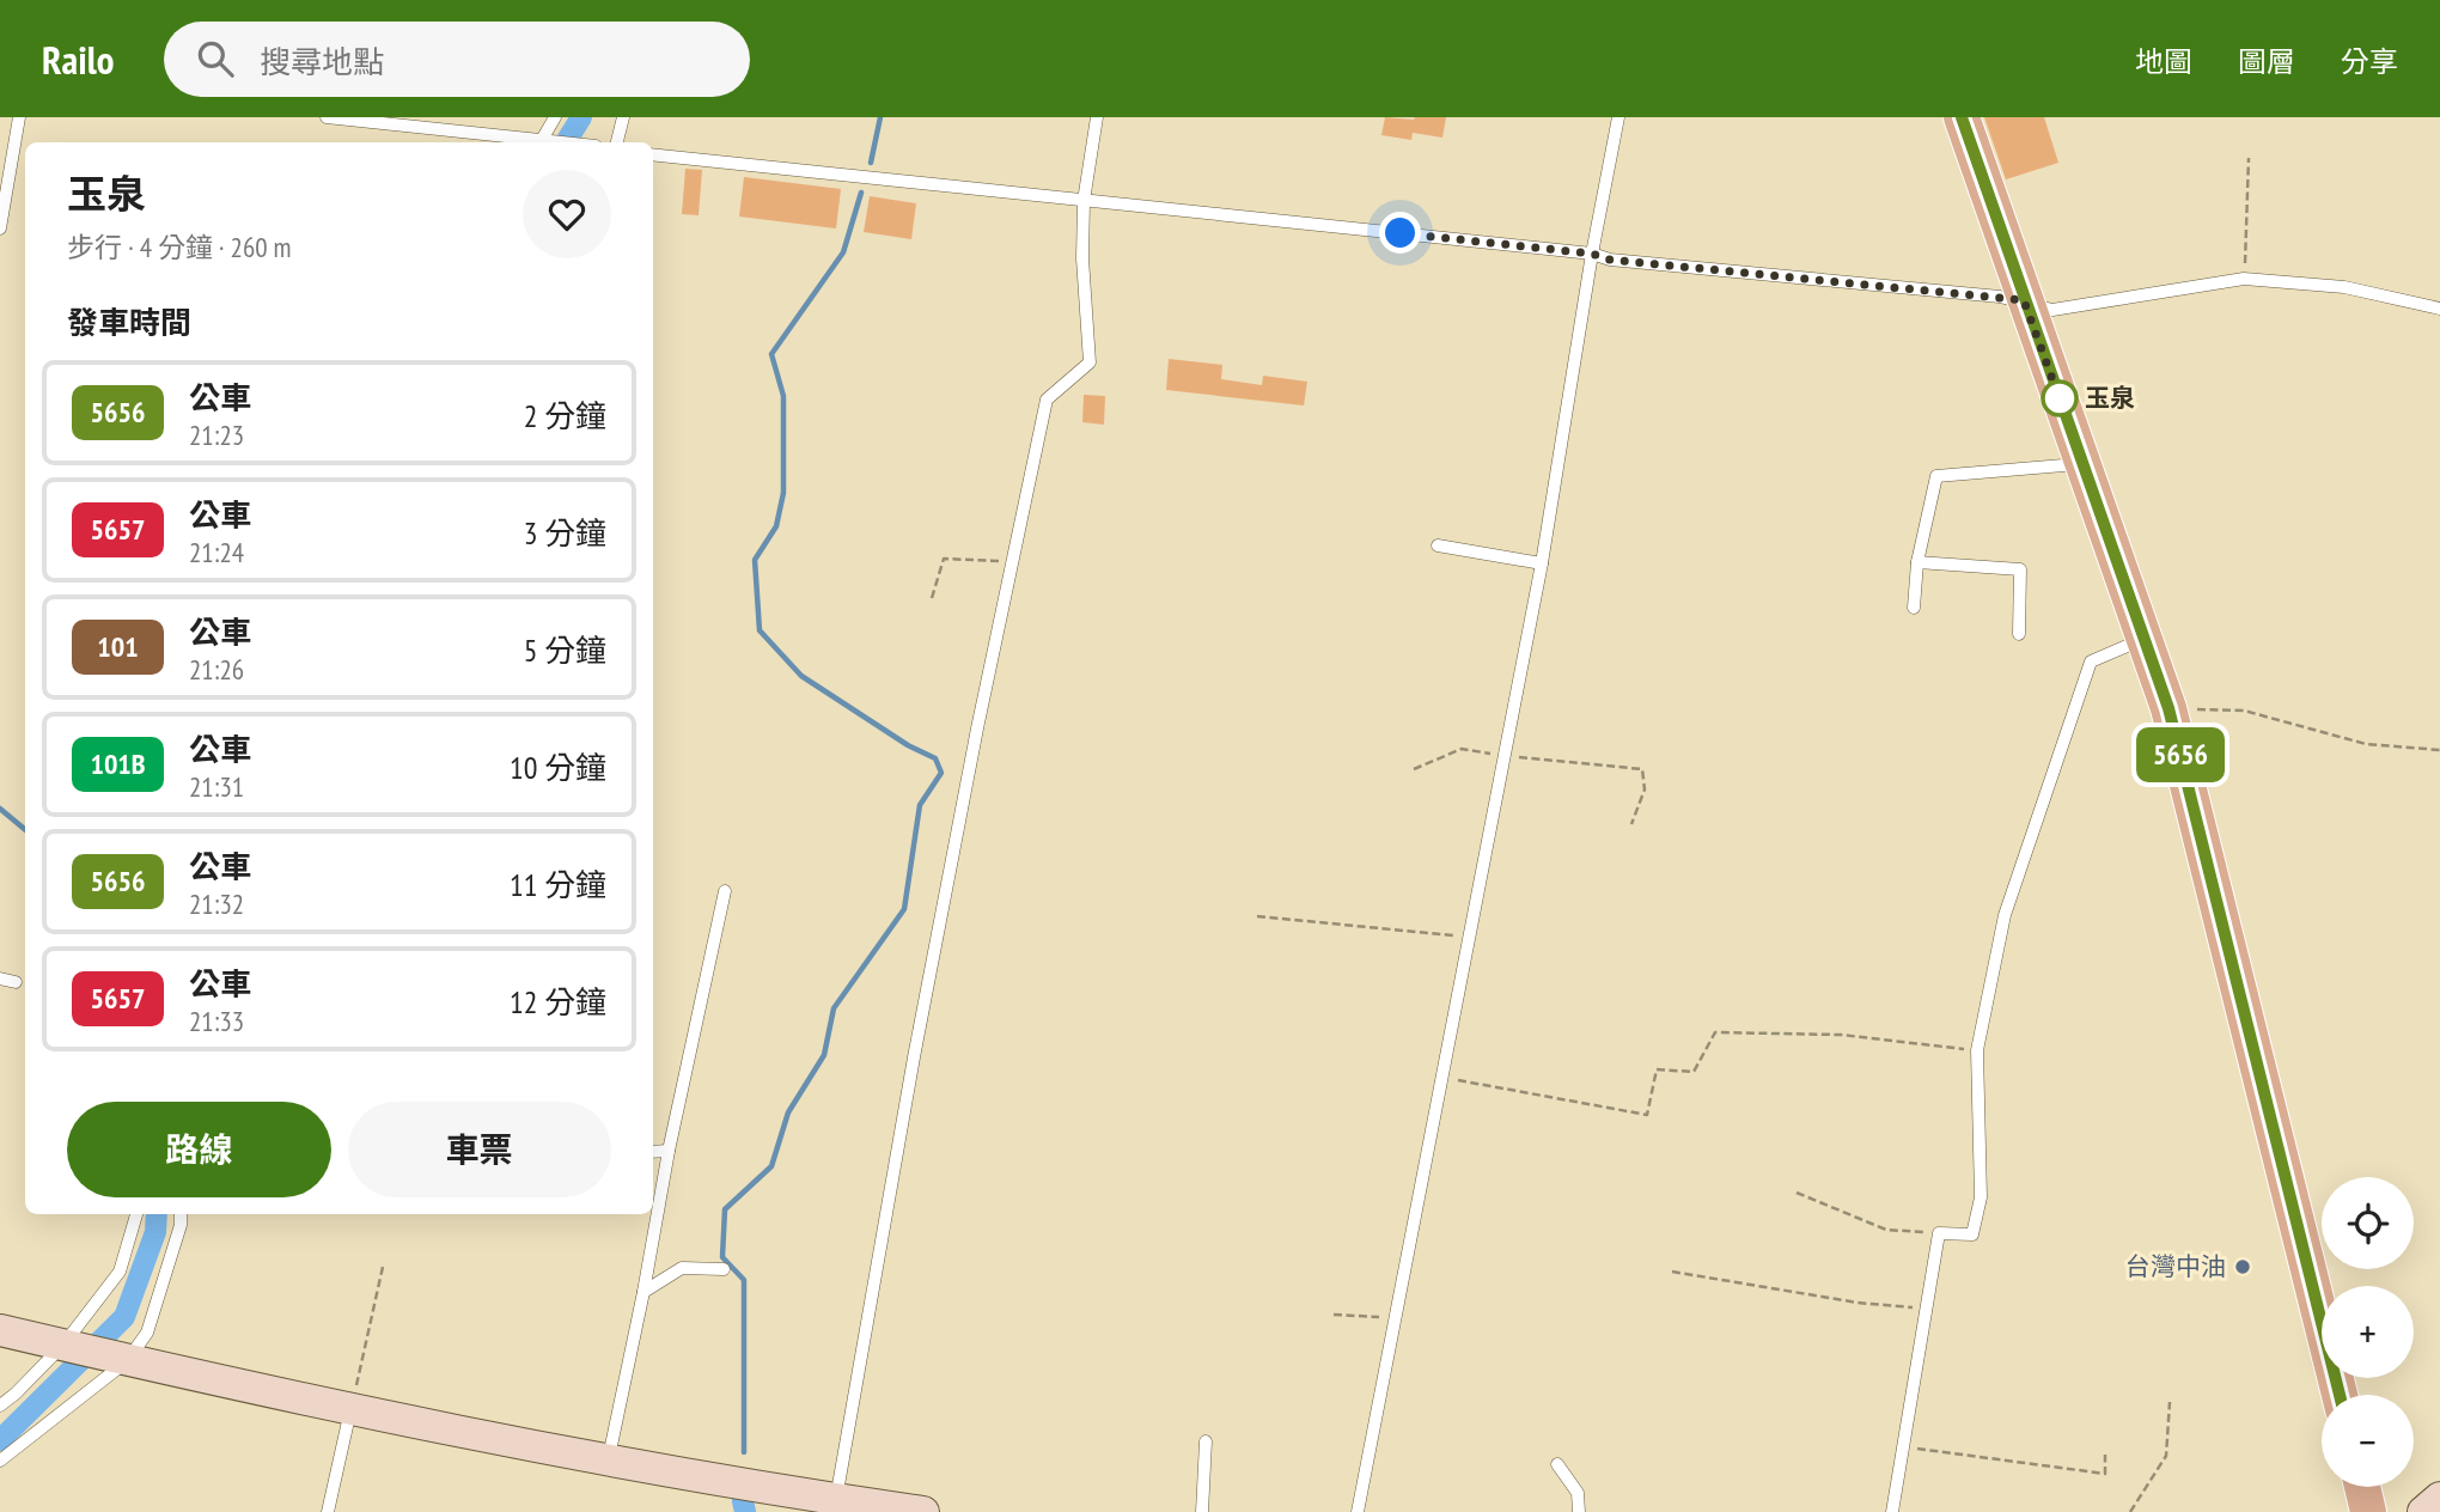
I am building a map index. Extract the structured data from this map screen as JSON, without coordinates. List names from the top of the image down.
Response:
{
  "places": ["玉泉", "台灣中油"],
  "lines": ["bus line 5656"],
  "page": {
    "header": "Railo",
    "search": "搜尋地點",
    "nav": ["地圖", "圖層", "分享"],
    "on_map": "5656",
    "heading": [
      ["玉泉", "步行 · 4 分鐘 · 260 m"],
      "發車時間"
    ],
    "list": [
      {
        "mark": "5656",
        "name": "公車",
        "note": "21:23",
        "value": "2 分鐘"
      },
      {
        "mark": "5657",
        "name": "公車",
        "note": "21:24",
        "value": "3 分鐘"
      },
      {
        "mark": "101",
        "name": "公車",
        "note": "21:26",
        "value": "5 分鐘"
      },
      {
        "mark": "101B",
        "name": "公車",
        "note": "21:31",
        "value": "10 分鐘"
      },
      {
        "mark": "5656",
        "name": "公車",
        "note": "21:32",
        "value": "11 分鐘"
      },
      {
        "mark": "5657",
        "name": "公車",
        "note": "21:33",
        "value": "12 分鐘"
      }
    ],
    "buttons": ["路線", "車票"],
    "map_buttons": ["+", "−"]
  }
}
